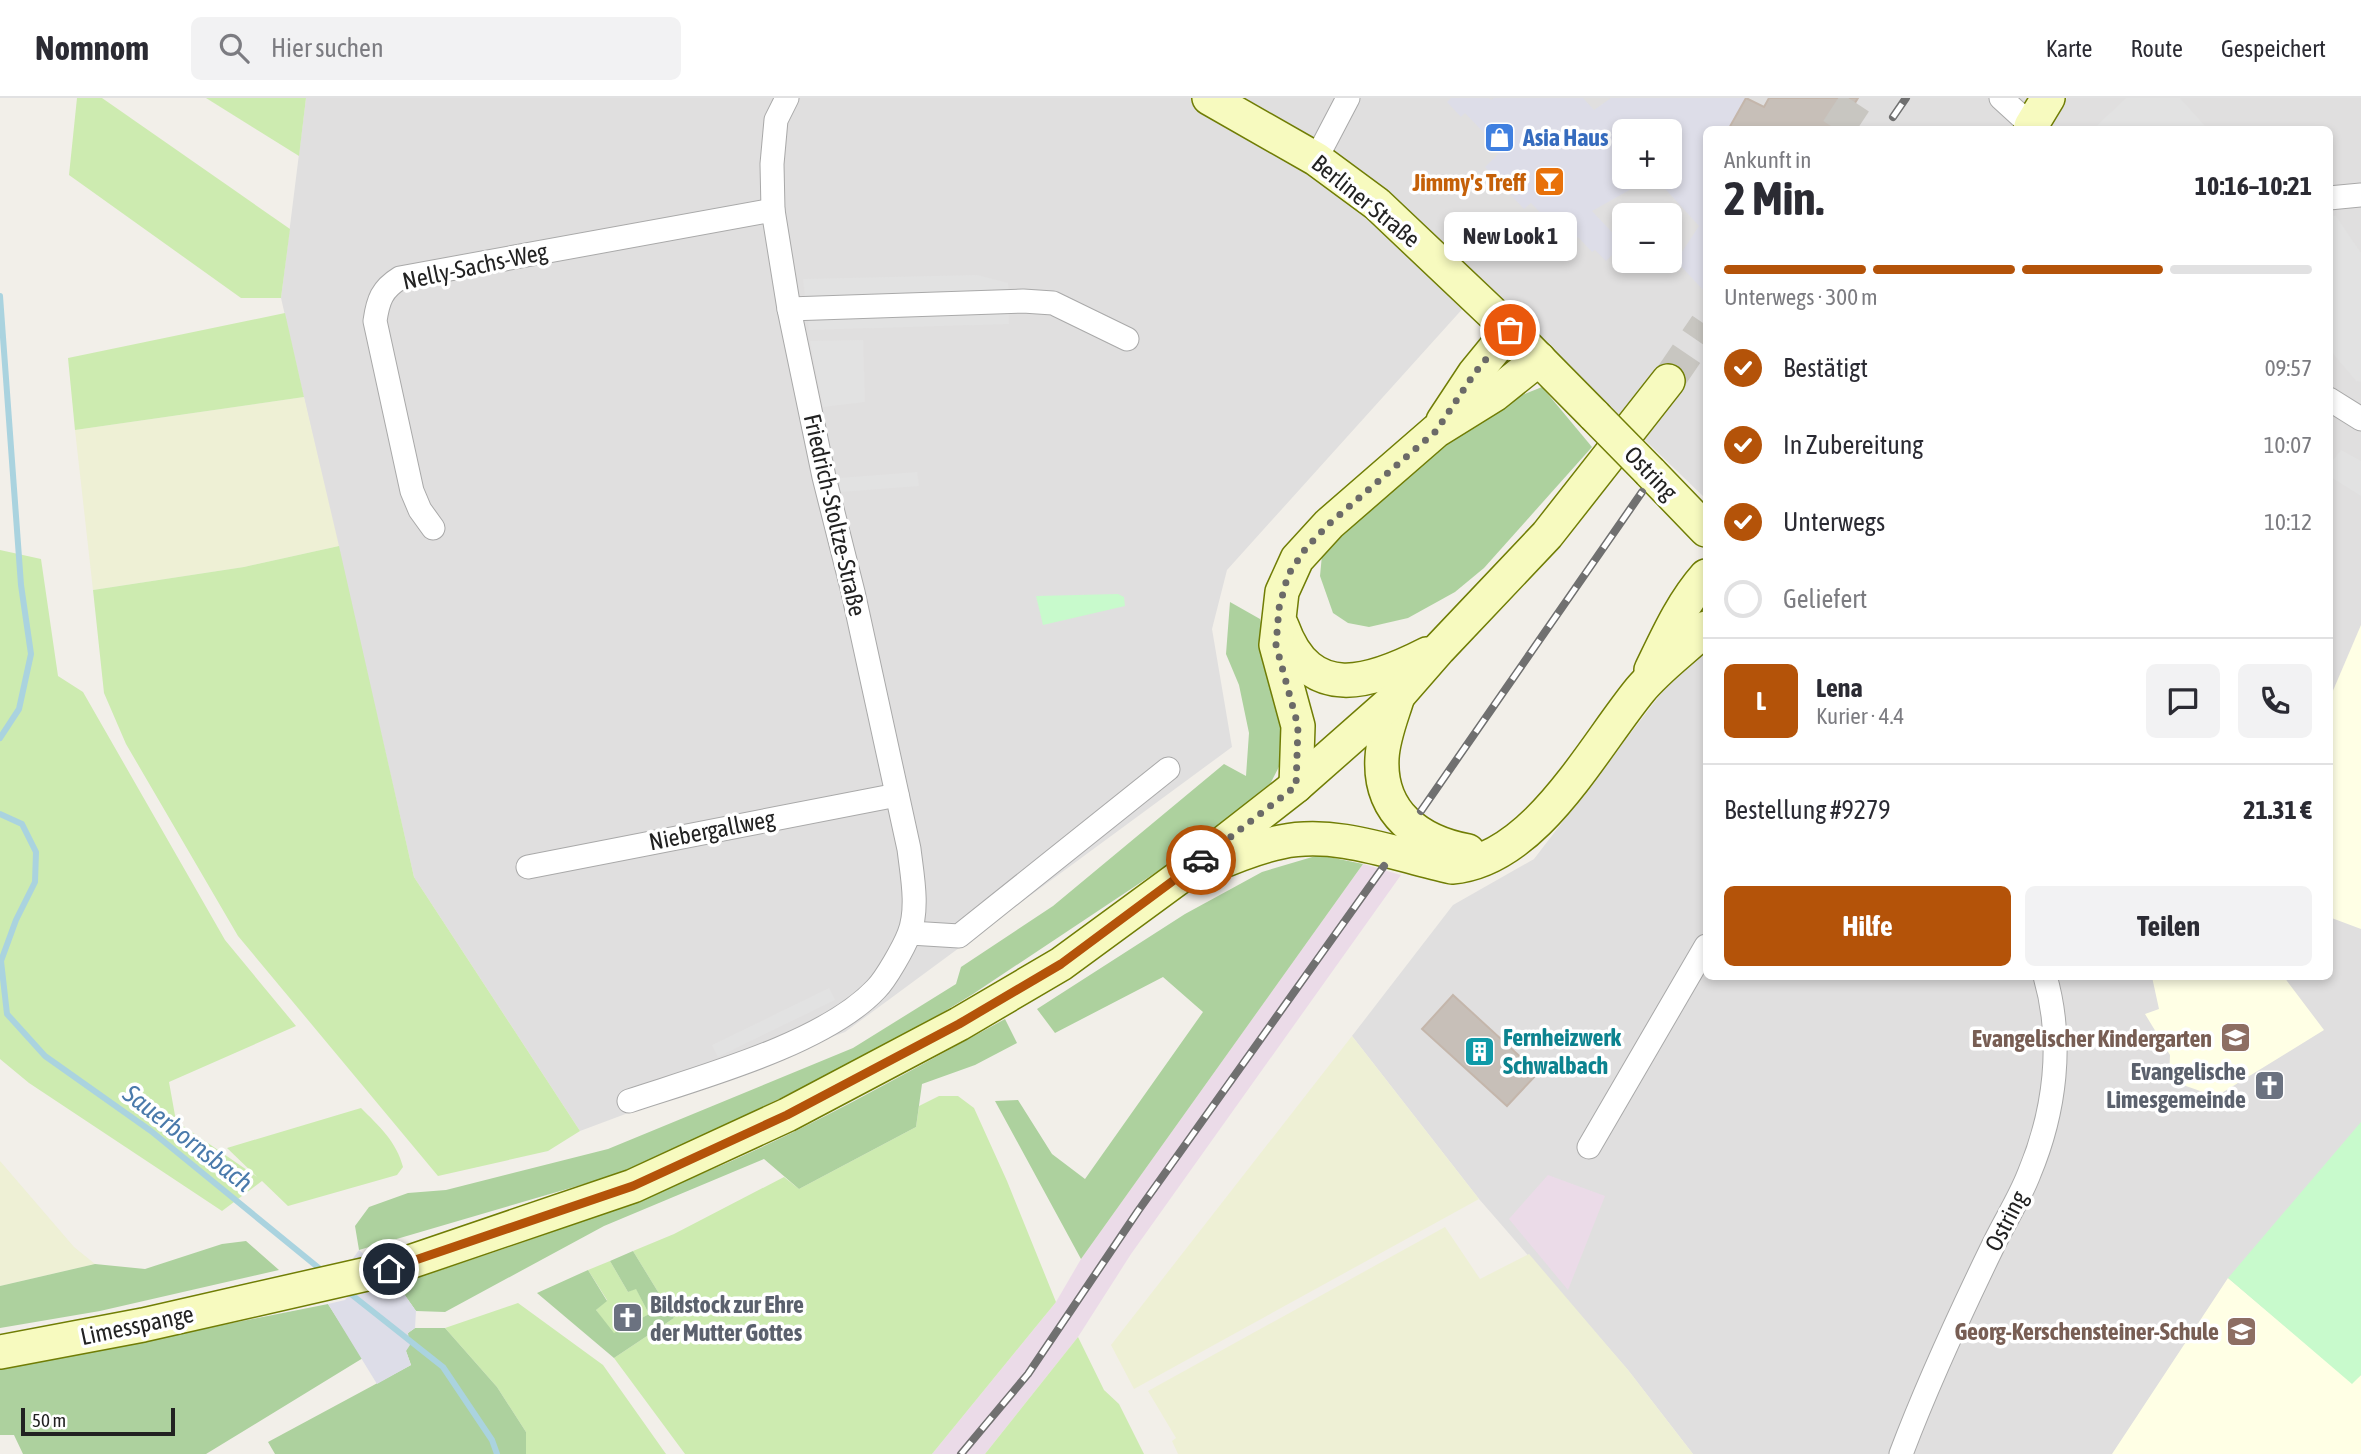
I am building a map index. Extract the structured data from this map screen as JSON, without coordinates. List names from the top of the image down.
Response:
{
  "streets": {
    "main road": ["Berliner Straße", "Ostring", "Limesspange"],
    "street": ["Nelly-Sachs-Weg", "Friedrich-Stoltze-Straße", "Niebergallweg"]
  },
  "crossings": [
    ["Berliner Straße", "Ostring"],
    ["Nelly-Sachs-Weg", "Friedrich-Stoltze-Straße"],
    ["Friedrich-Stoltze-Straße", "Niebergallweg"]
  ],
  "water": ["Sauerbornsbach"],
  "places": {
    "shop": ["Asia Haus"],
    "bar": ["Jimmy's Treff"],
    "other": ["New Look 1"],
    "school or university": ["Evangelischer Kindergarten", "Georg-Kerschensteiner-Schule"],
    "building": ["Fernheizwerk Schwalbach"],
    "church": ["Evangelische Limesgemeinde", "Bildstock zur Ehre der Mutter Gottes"]
  },
  "scale_bar": "50 m",
  "page": {
    "header": "Nomnom",
    "search": "Hier suchen",
    "nav": ["Karte", "Route", "Gespeichert"],
    "map_buttons": ["+", "−"],
    "heading": ["2 Min.", "Ankunft in", "10:16–10:21"],
    "panel": [
      "Lena",
      "Kurier · 4.4",
      "Bestellung #9279",
      "21.31 €"
    ],
    "bubble": "New Look 1",
    "bar": "Unterwegs · 300 m",
    "list": [
      ["Bestätigt", "09:57"],
      ["In Zubereitung", "10:07"],
      ["Unterwegs", "10:12"],
      "Geliefert"
    ],
    "round": "L",
    "buttons": ["Hilfe", "Teilen"],
    "scale": "50 m"
  }
}
